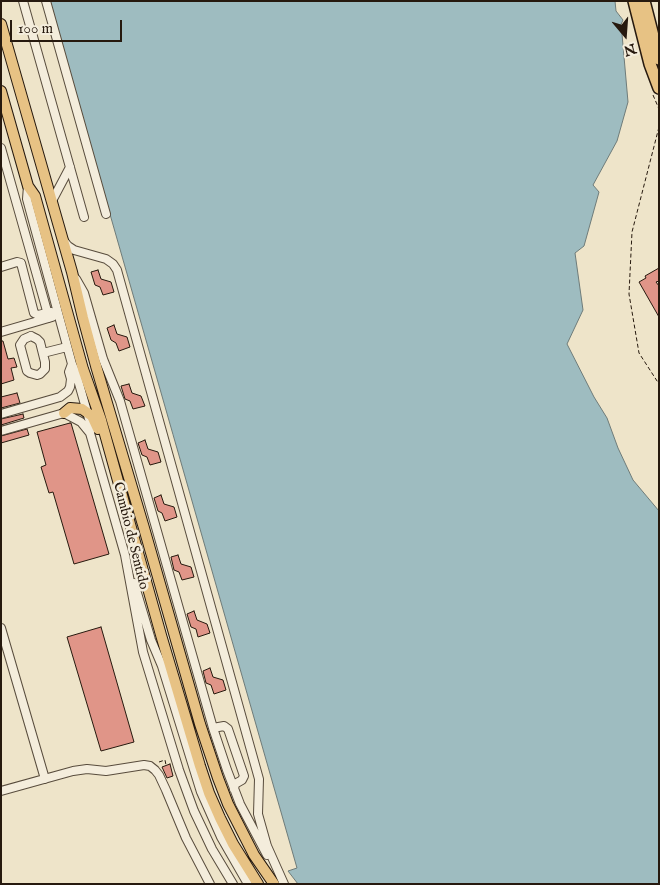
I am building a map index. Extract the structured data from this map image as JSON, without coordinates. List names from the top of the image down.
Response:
{
  "streets": {
    "street": ["Cambio de Sentido"]
  },
  "scale_bar": "100 m",
  "north": "bottom"
}
